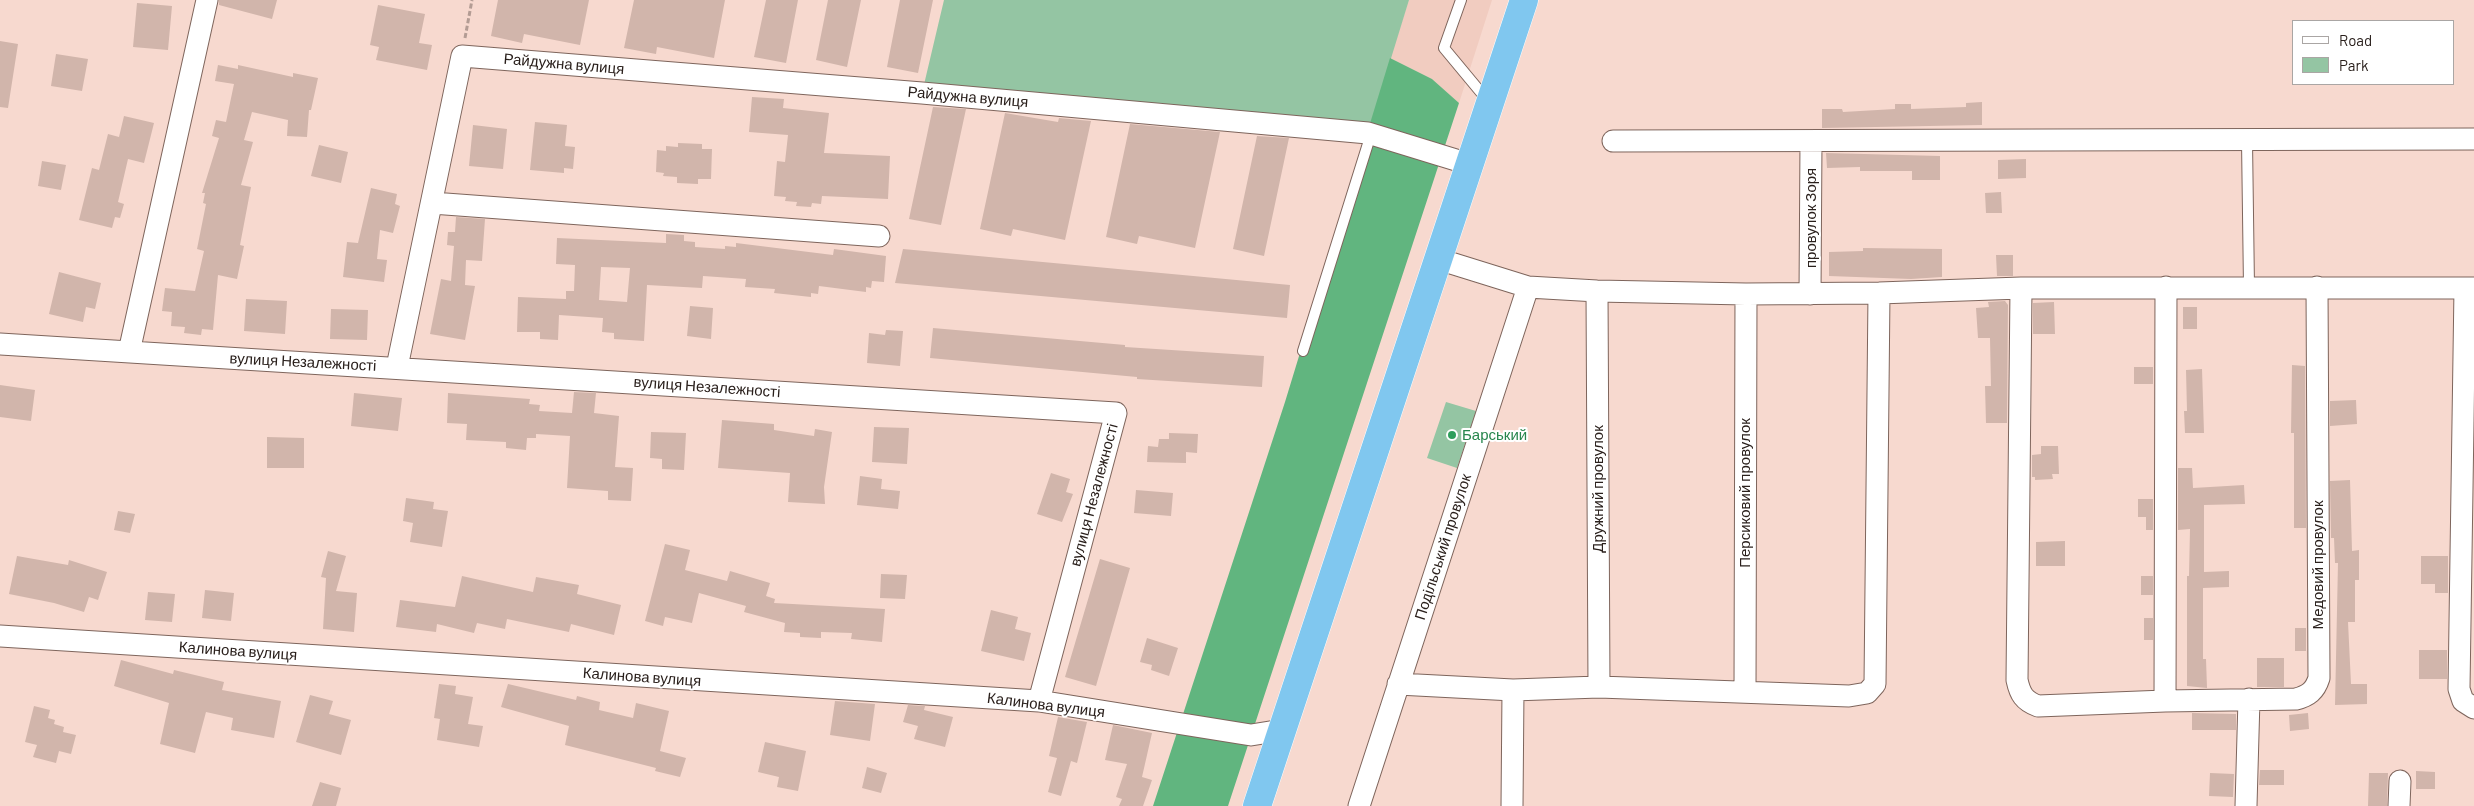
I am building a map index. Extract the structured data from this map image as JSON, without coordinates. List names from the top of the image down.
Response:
{
  "streets": {
    "street": [
      "Райдужна вулиця",
      "провулок Зоря",
      "вулиця Незалежності",
      "Дружний провулок",
      "Персиковий провулок",
      "Подільський провулок",
      "Медовий провулок",
      "Калинова вулиця"
    ]
  },
  "crossings": [
    ["вулиця Незалежності", "Калинова вулиця"]
  ],
  "places": ["Барський"],
  "legend": ["Road", "Park"]
}
